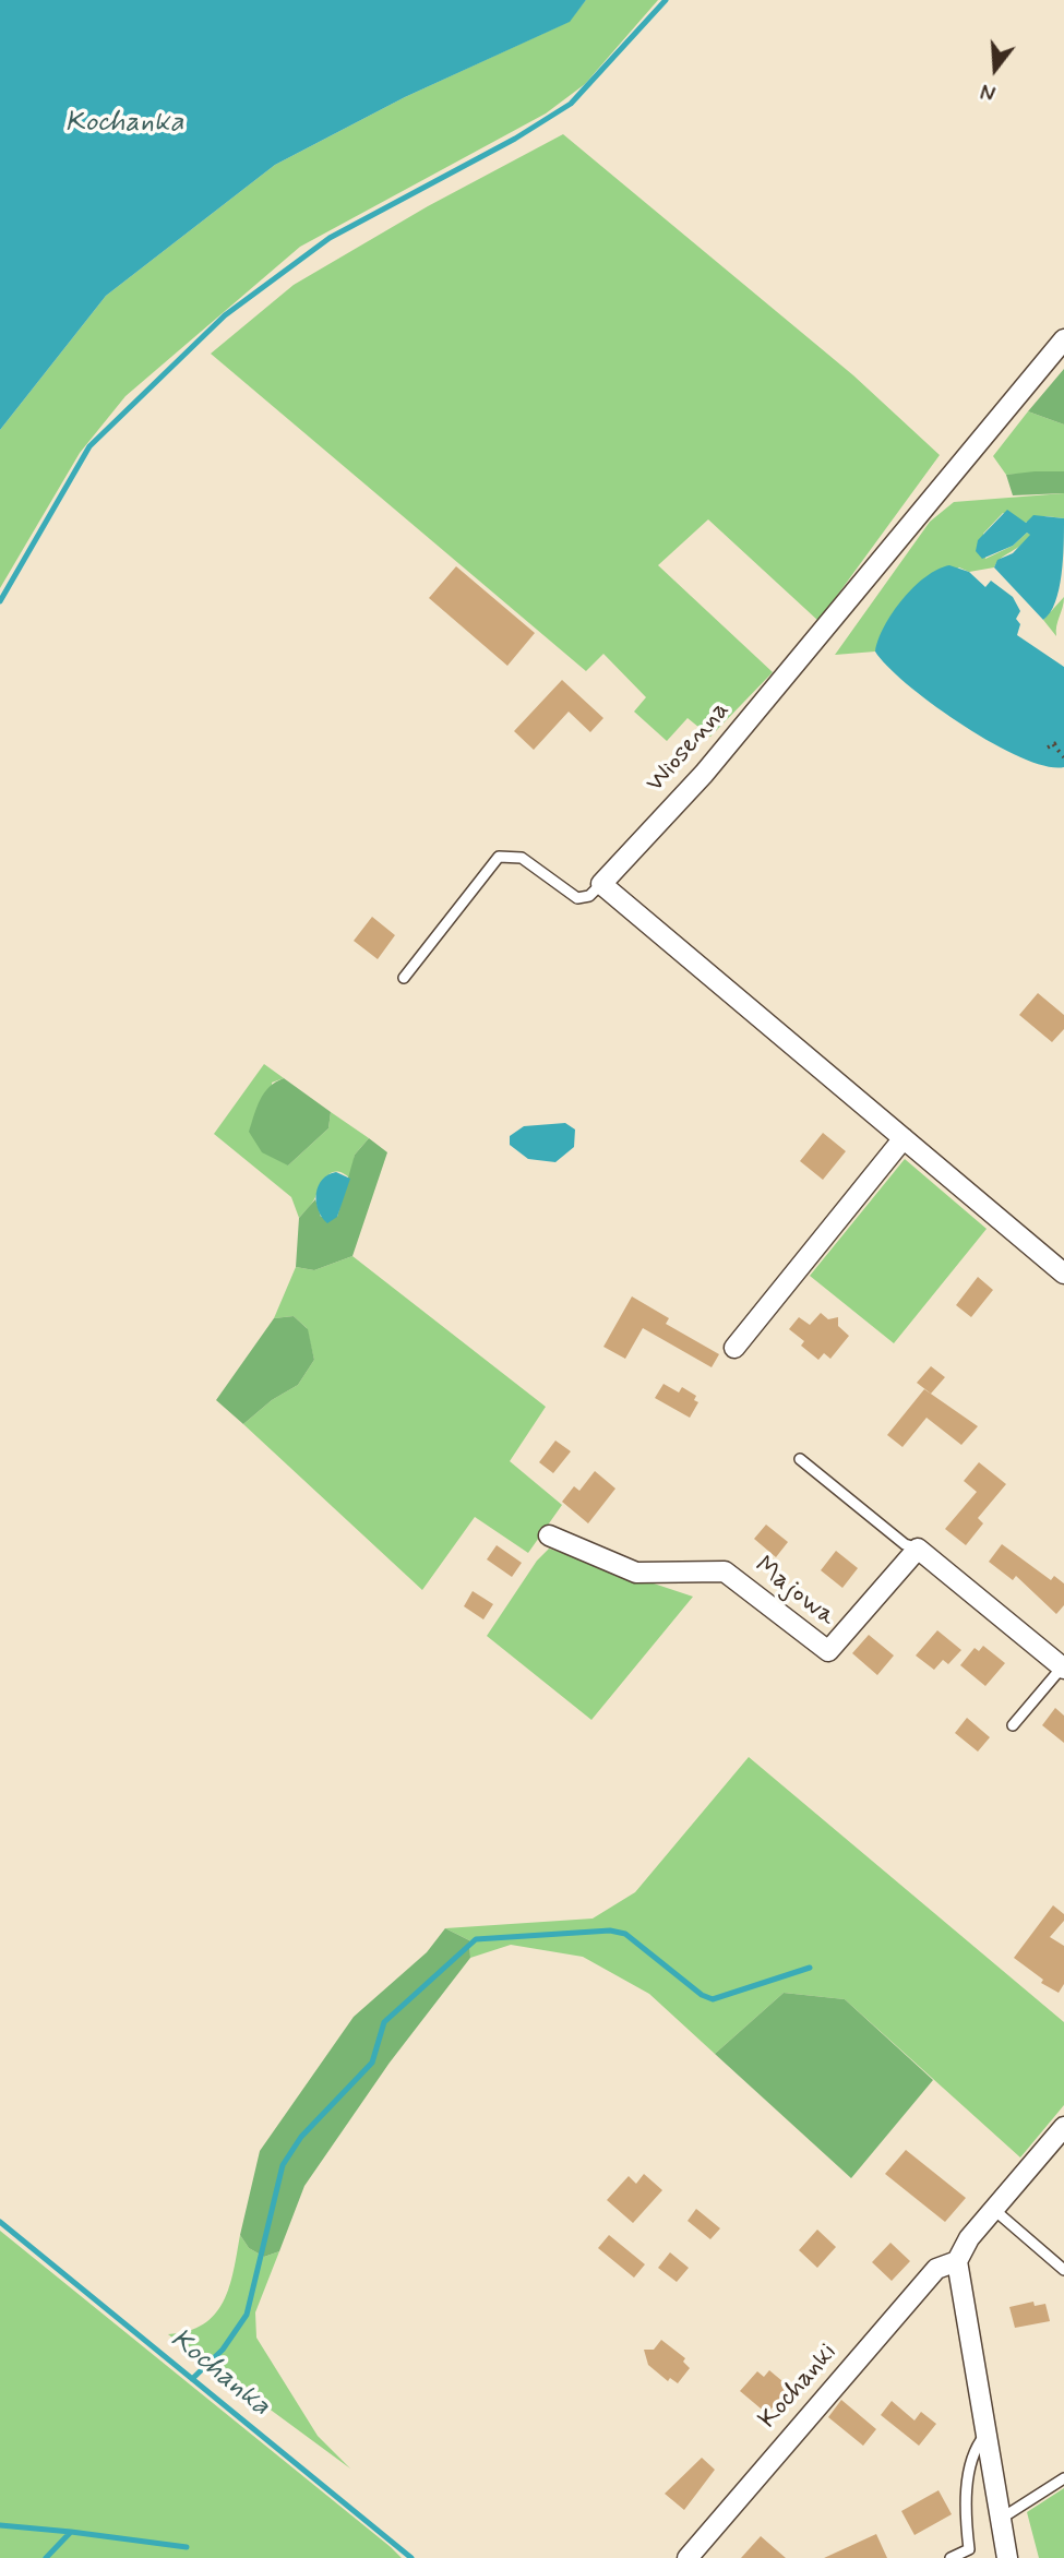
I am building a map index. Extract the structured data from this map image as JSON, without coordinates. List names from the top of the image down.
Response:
{
  "streets": {
    "street": ["Wiosenna", "Majowa", "Kochanki"]
  },
  "water": ["Kochanka"],
  "north": "bottom"
}
